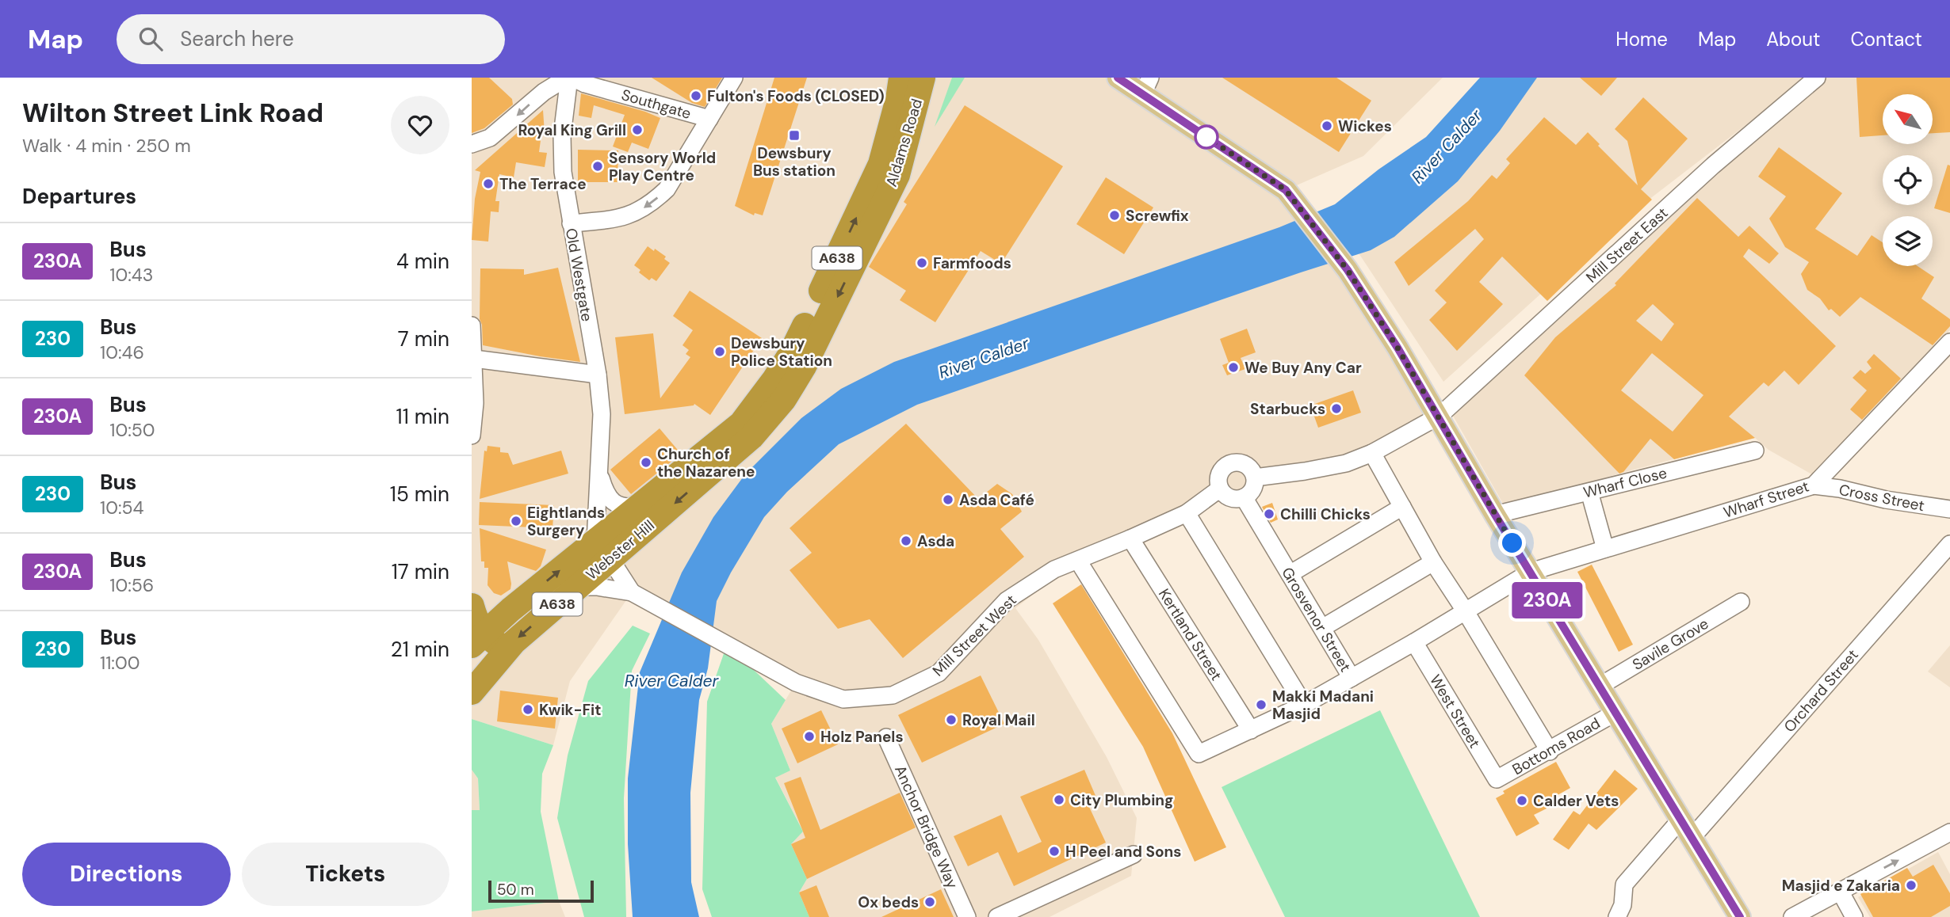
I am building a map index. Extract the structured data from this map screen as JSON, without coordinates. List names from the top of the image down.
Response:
{
  "streets": {
    "highway": ["Aldams Road", "A638", "Webster Hill"],
    "street": [
      "Southgate",
      "Mill Street East",
      "Old Westgate",
      "Wharf Close",
      "Cross Street",
      "Wharf Street",
      "Grosvenor Street",
      "Kertland Street",
      "Mill Street West",
      "Savile Grove",
      "Orchard Street",
      "West Street",
      "Bottoms Road",
      "Anchor Bridge Way"
    ]
  },
  "crossings": [
    ["Southgate", "Old Westgate"],
    ["Aldams Road", "Webster Hill"],
    ["Old Westgate", "Webster Hill"],
    ["Old Westgate", "Mill Street West"],
    ["Cross Street", "Wharf Street"],
    ["Wharf Street", "Grosvenor Street"],
    ["Webster Hill", "Mill Street West"],
    ["Grosvenor Street", "Mill Street West"],
    ["Grosvenor Street", "West Street"],
    ["Kertland Street", "Mill Street West"],
    ["West Street", "Bottoms Road"]
  ],
  "water": ["River Calder"],
  "places": {
    "other": [
      "Fulton's Foods (CLOSED)",
      "Wickes",
      "Royal King Grill",
      "Sensory World Play Centre",
      "The Terrace",
      "Screwfix",
      "Farmfoods",
      "Dewsbury Police Station",
      "We Buy Any Car",
      "Starbucks",
      "Church of the Nazarene",
      "Asda Café",
      "Chilli Chicks",
      "Eightlands Surgery",
      "Asda",
      "Makki Madani Masjid",
      "Kwik-Fit",
      "Royal Mail",
      "Holz Panels",
      "City Plumbing",
      "Calder Vets",
      "H Peel and Sons",
      "Masjid e Zakaria",
      "Ox beds"
    ],
    "transit": ["Dewsbury Bus station"]
  },
  "lines": ["bus line 230A"],
  "scale_bar": "50 m",
  "north": "top left",
  "page": {
    "header": "Map",
    "search": "Search here",
    "nav": [
      "Home",
      "Map",
      "About",
      "Contact"
    ],
    "heading": [
      ["Wilton Street Link Road", "Walk · 4 min · 250 m"],
      "Departures"
    ],
    "on_map": "230A",
    "list": [
      {
        "mark": "230A",
        "name": "Bus",
        "note": "10:43",
        "value": "4 min"
      },
      {
        "mark": "230",
        "name": "Bus",
        "note": "10:46",
        "value": "7 min"
      },
      {
        "mark": "230A",
        "name": "Bus",
        "note": "10:50",
        "value": "11 min"
      },
      {
        "mark": "230",
        "name": "Bus",
        "note": "10:54",
        "value": "15 min"
      },
      {
        "mark": "230A",
        "name": "Bus",
        "note": "10:56",
        "value": "17 min"
      },
      {
        "mark": "230",
        "name": "Bus",
        "note": "11:00",
        "value": "21 min"
      }
    ],
    "buttons": ["Directions", "Tickets"],
    "scale": "50 m"
  }
}
